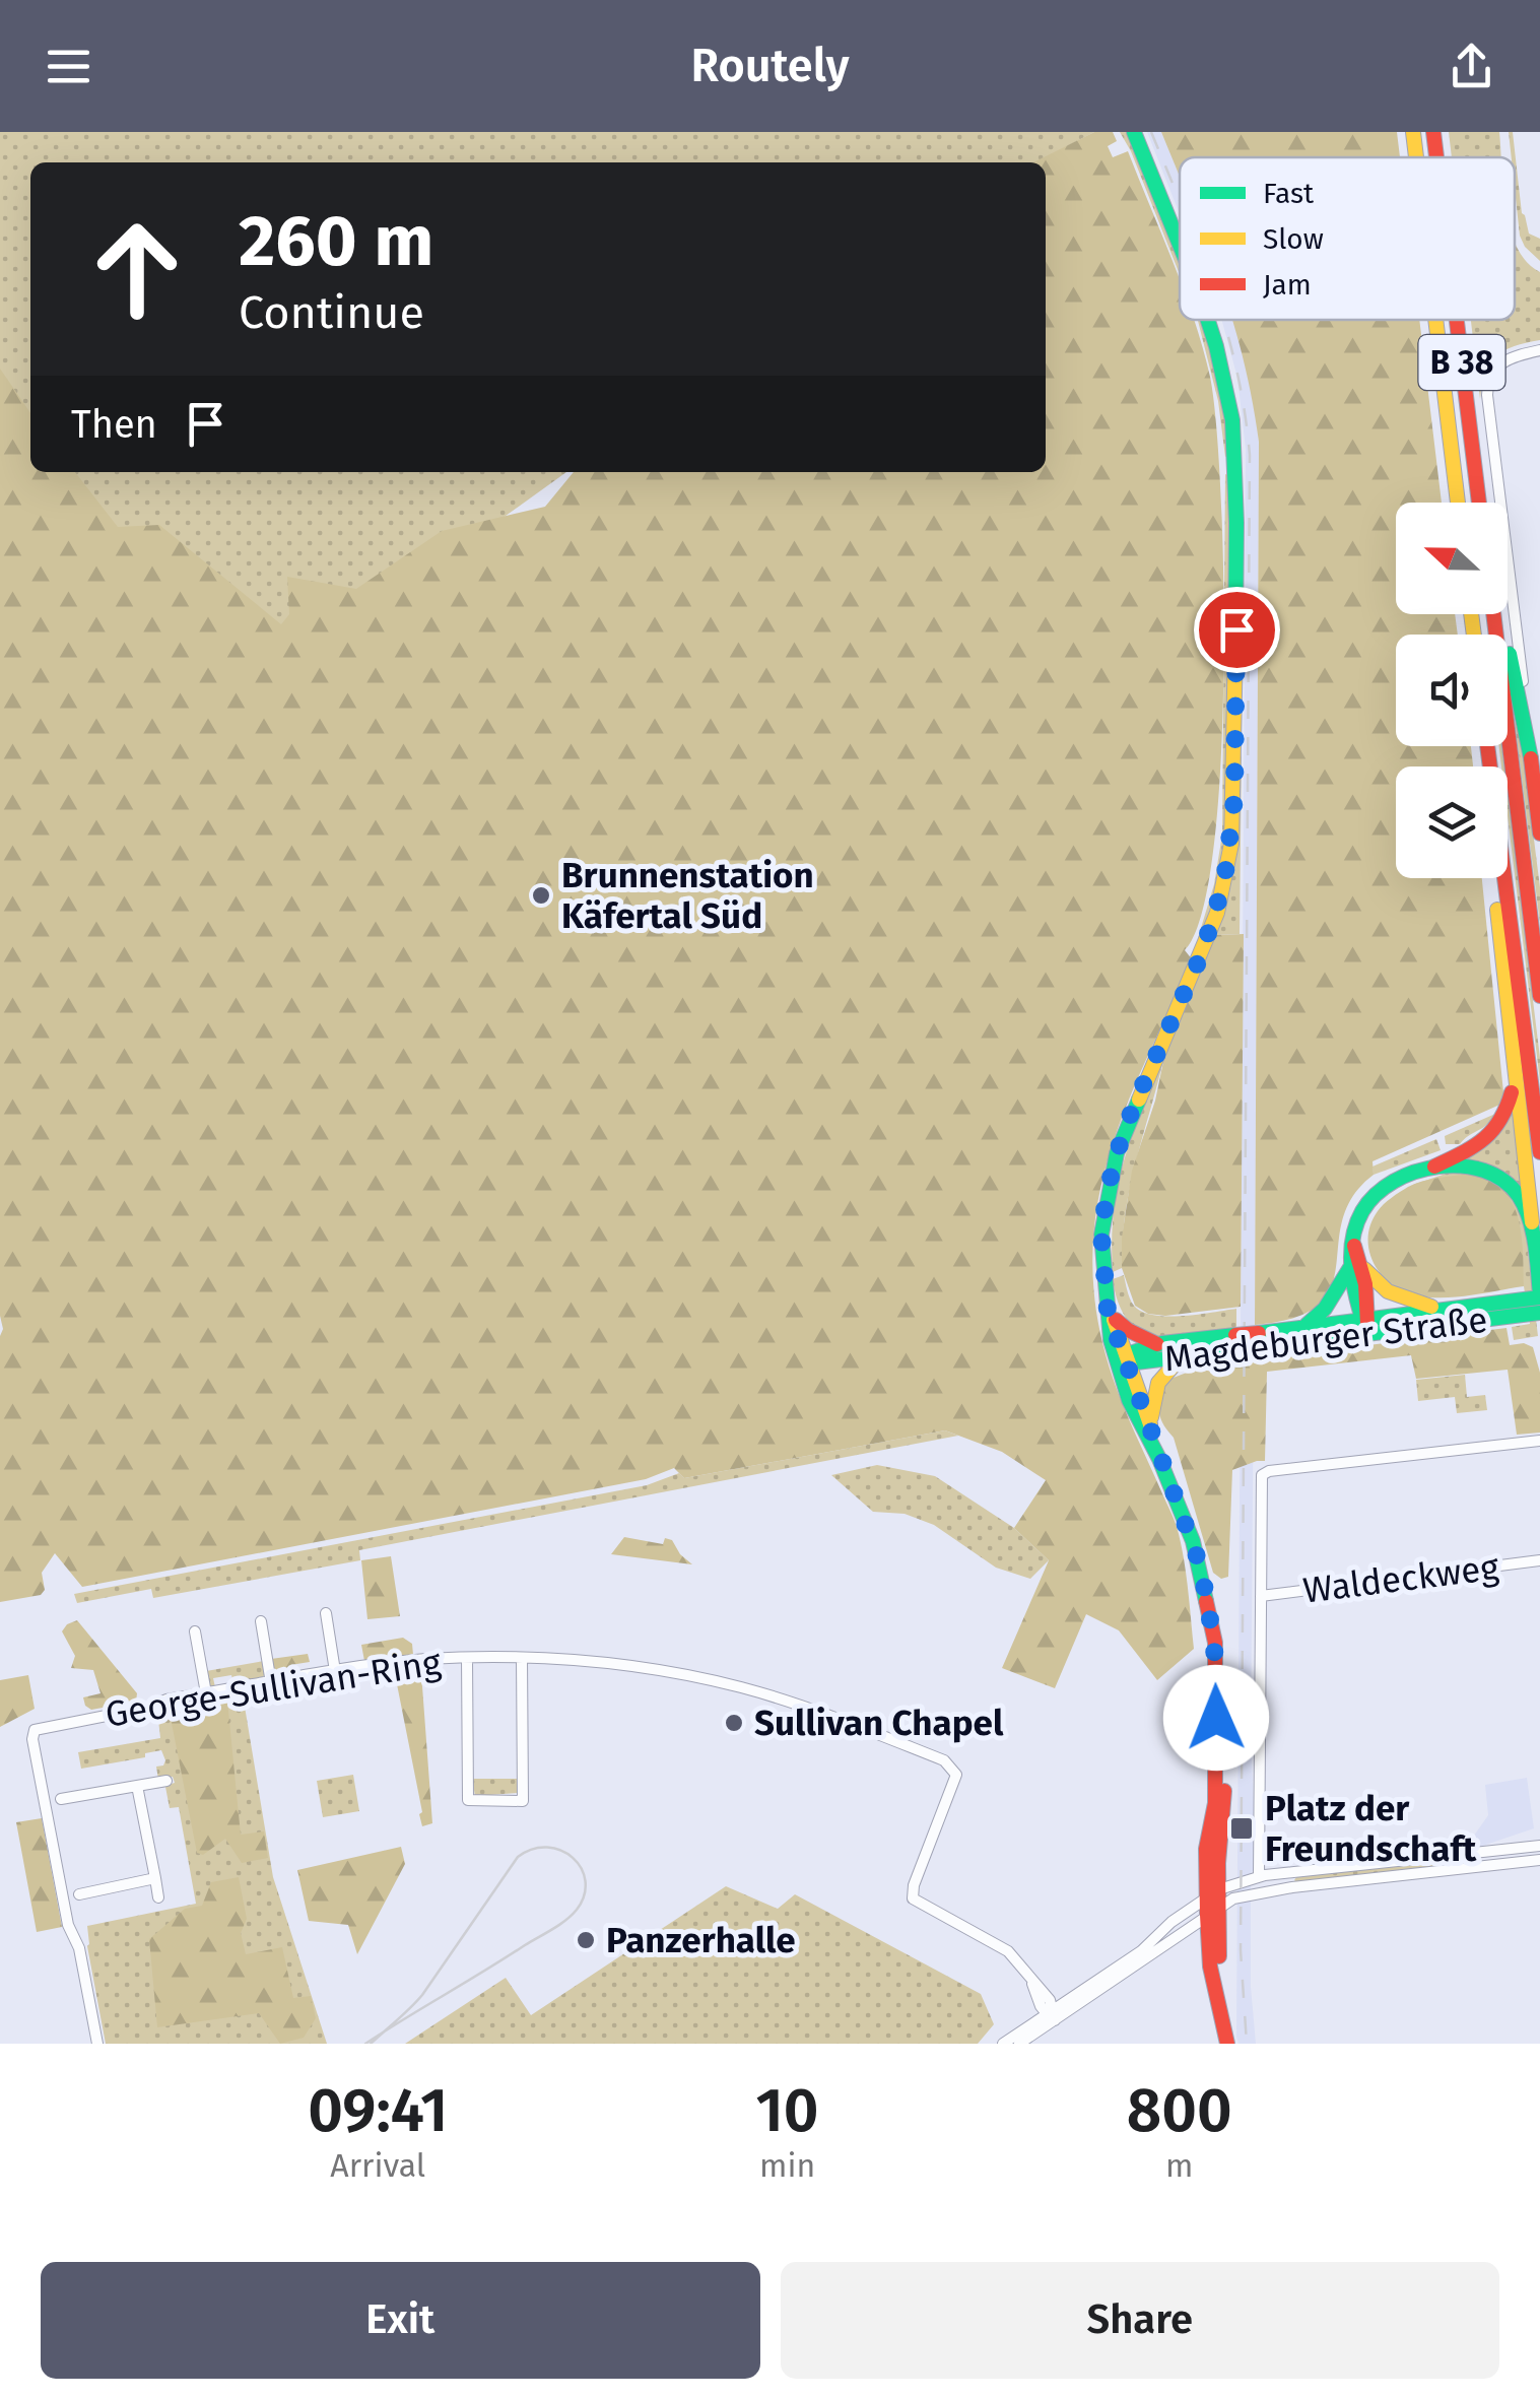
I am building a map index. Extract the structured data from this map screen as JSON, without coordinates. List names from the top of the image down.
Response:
{
  "streets": {
    "main road": ["B 38", "Magdeburger Straße"],
    "street": ["Waldeckweg", "George-Sullivan-Ring"]
  },
  "places": {
    "other": ["Brunnenstation Käfertal Süd", "Sullivan Chapel", "Panzerhalle"],
    "transit": ["Platz der Freundschaft"]
  },
  "legend": ["Fast", "Slow", "Jam"],
  "north": "left",
  "page": {
    "header": "Routely",
    "turn": ["260 m", "Continue"],
    "then": "Then",
    "eta": [
      "09:41",
      "Arrival",
      "10",
      "min",
      "800",
      "m"
    ],
    "buttons": ["Exit", "Share"]
  }
}
